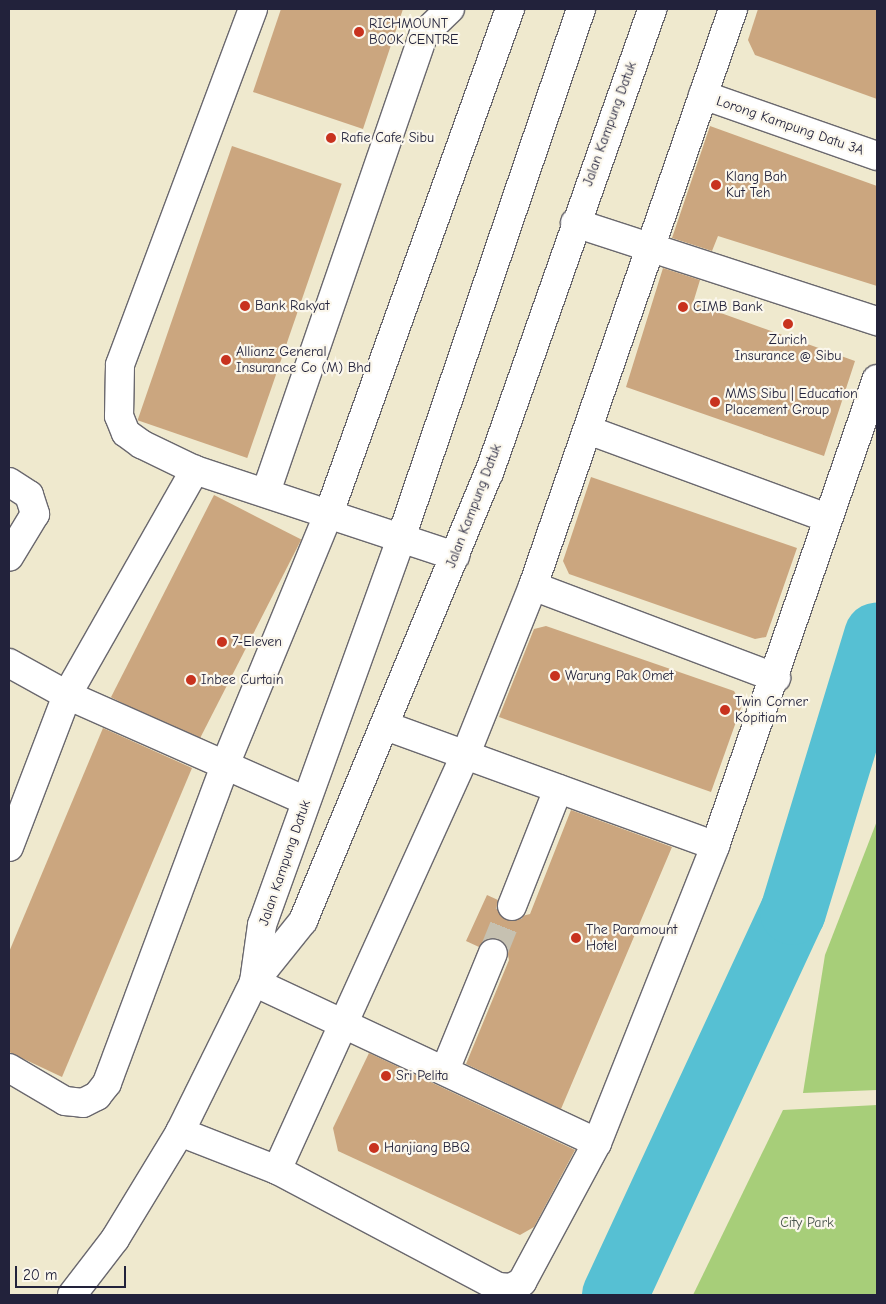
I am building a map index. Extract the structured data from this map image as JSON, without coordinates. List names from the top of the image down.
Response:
{
  "streets": {
    "street": ["Jalan Kampung Datuk", "Lorong Kampung Datu 3A"]
  },
  "parks": ["City Park"],
  "places": [
    "RICHMOUNT BOOK CENTRE",
    "Rafie Cafe, Sibu",
    "Klang Bah Kut Teh",
    "Bank Rakyat",
    "CIMB Bank",
    "Zurich Insurance @ Sibu",
    "Allianz General Insurance Co (M) Bhd",
    "MMS Sibu | Education Placement Group",
    "7-Eleven",
    "Warung Pak Omet",
    "Inbee Curtain",
    "Twin Corner Kopitiam",
    "The Paramount Hotel",
    "Sri Pelita",
    "Hanjiang BBQ"
  ],
  "scale_bar": "20 m"
}
